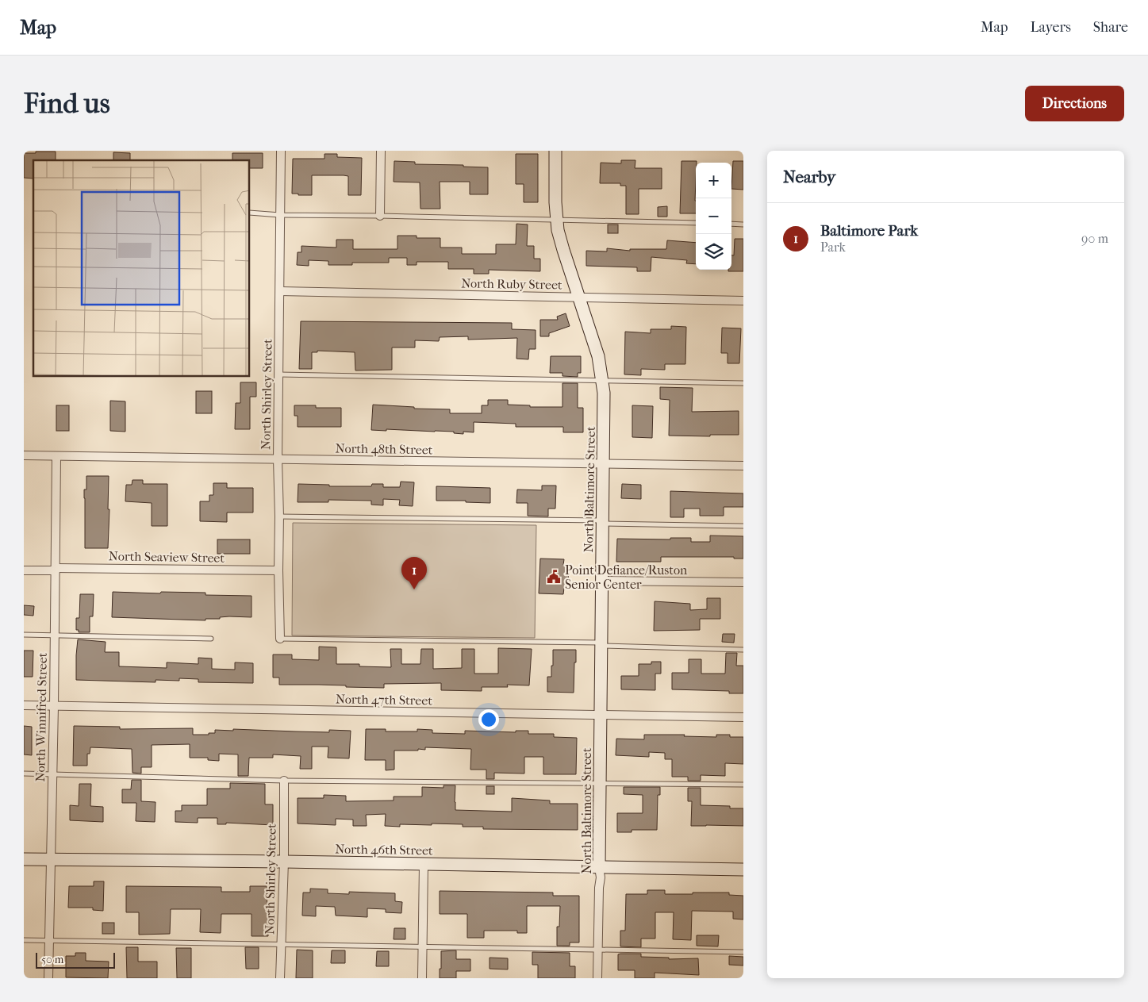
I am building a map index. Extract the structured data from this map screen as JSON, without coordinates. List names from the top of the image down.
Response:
{
  "streets": {
    "street": [
      "North Ruby Street",
      "North Shirley Street",
      "North 48th Street",
      "North Baltimore Street",
      "North Seaview Street",
      "North 47th Street",
      "North Winnifred Street",
      "North 46th Street"
    ]
  },
  "crossings": [
    ["North Ruby Street", "North Shirley Street"],
    ["North Ruby Street", "North Baltimore Street"],
    ["North Shirley Street", "North 48th Street"],
    ["North Shirley Street", "North Seaview Street"],
    ["North Shirley Street", "North 46th Street"],
    ["North 48th Street", "North Baltimore Street"],
    ["North 48th Street", "North Winnifred Street"],
    ["North Baltimore Street", "North 47th Street"],
    ["North Baltimore Street", "North 46th Street"],
    ["North Seaview Street", "North Winnifred Street"],
    ["North 47th Street", "North Winnifred Street"],
    ["North Winnifred Street", "North 46th Street"]
  ],
  "places": {
    "public building": ["Point Defiance/Ruston Senior Center"]
  },
  "scale_bar": "50 m",
  "page": {
    "header": "Map",
    "nav": ["Map", "Layers", "Share"],
    "buttons": "Directions",
    "title": "Find us",
    "heading": "Nearby",
    "map_buttons": ["+", "−"],
    "list": [
      {
        "mark": "1",
        "name": "Baltimore Park",
        "note": "Park",
        "value": "90 m"
      }
    ],
    "pins": "1",
    "scale": "50 m"
  }
}
